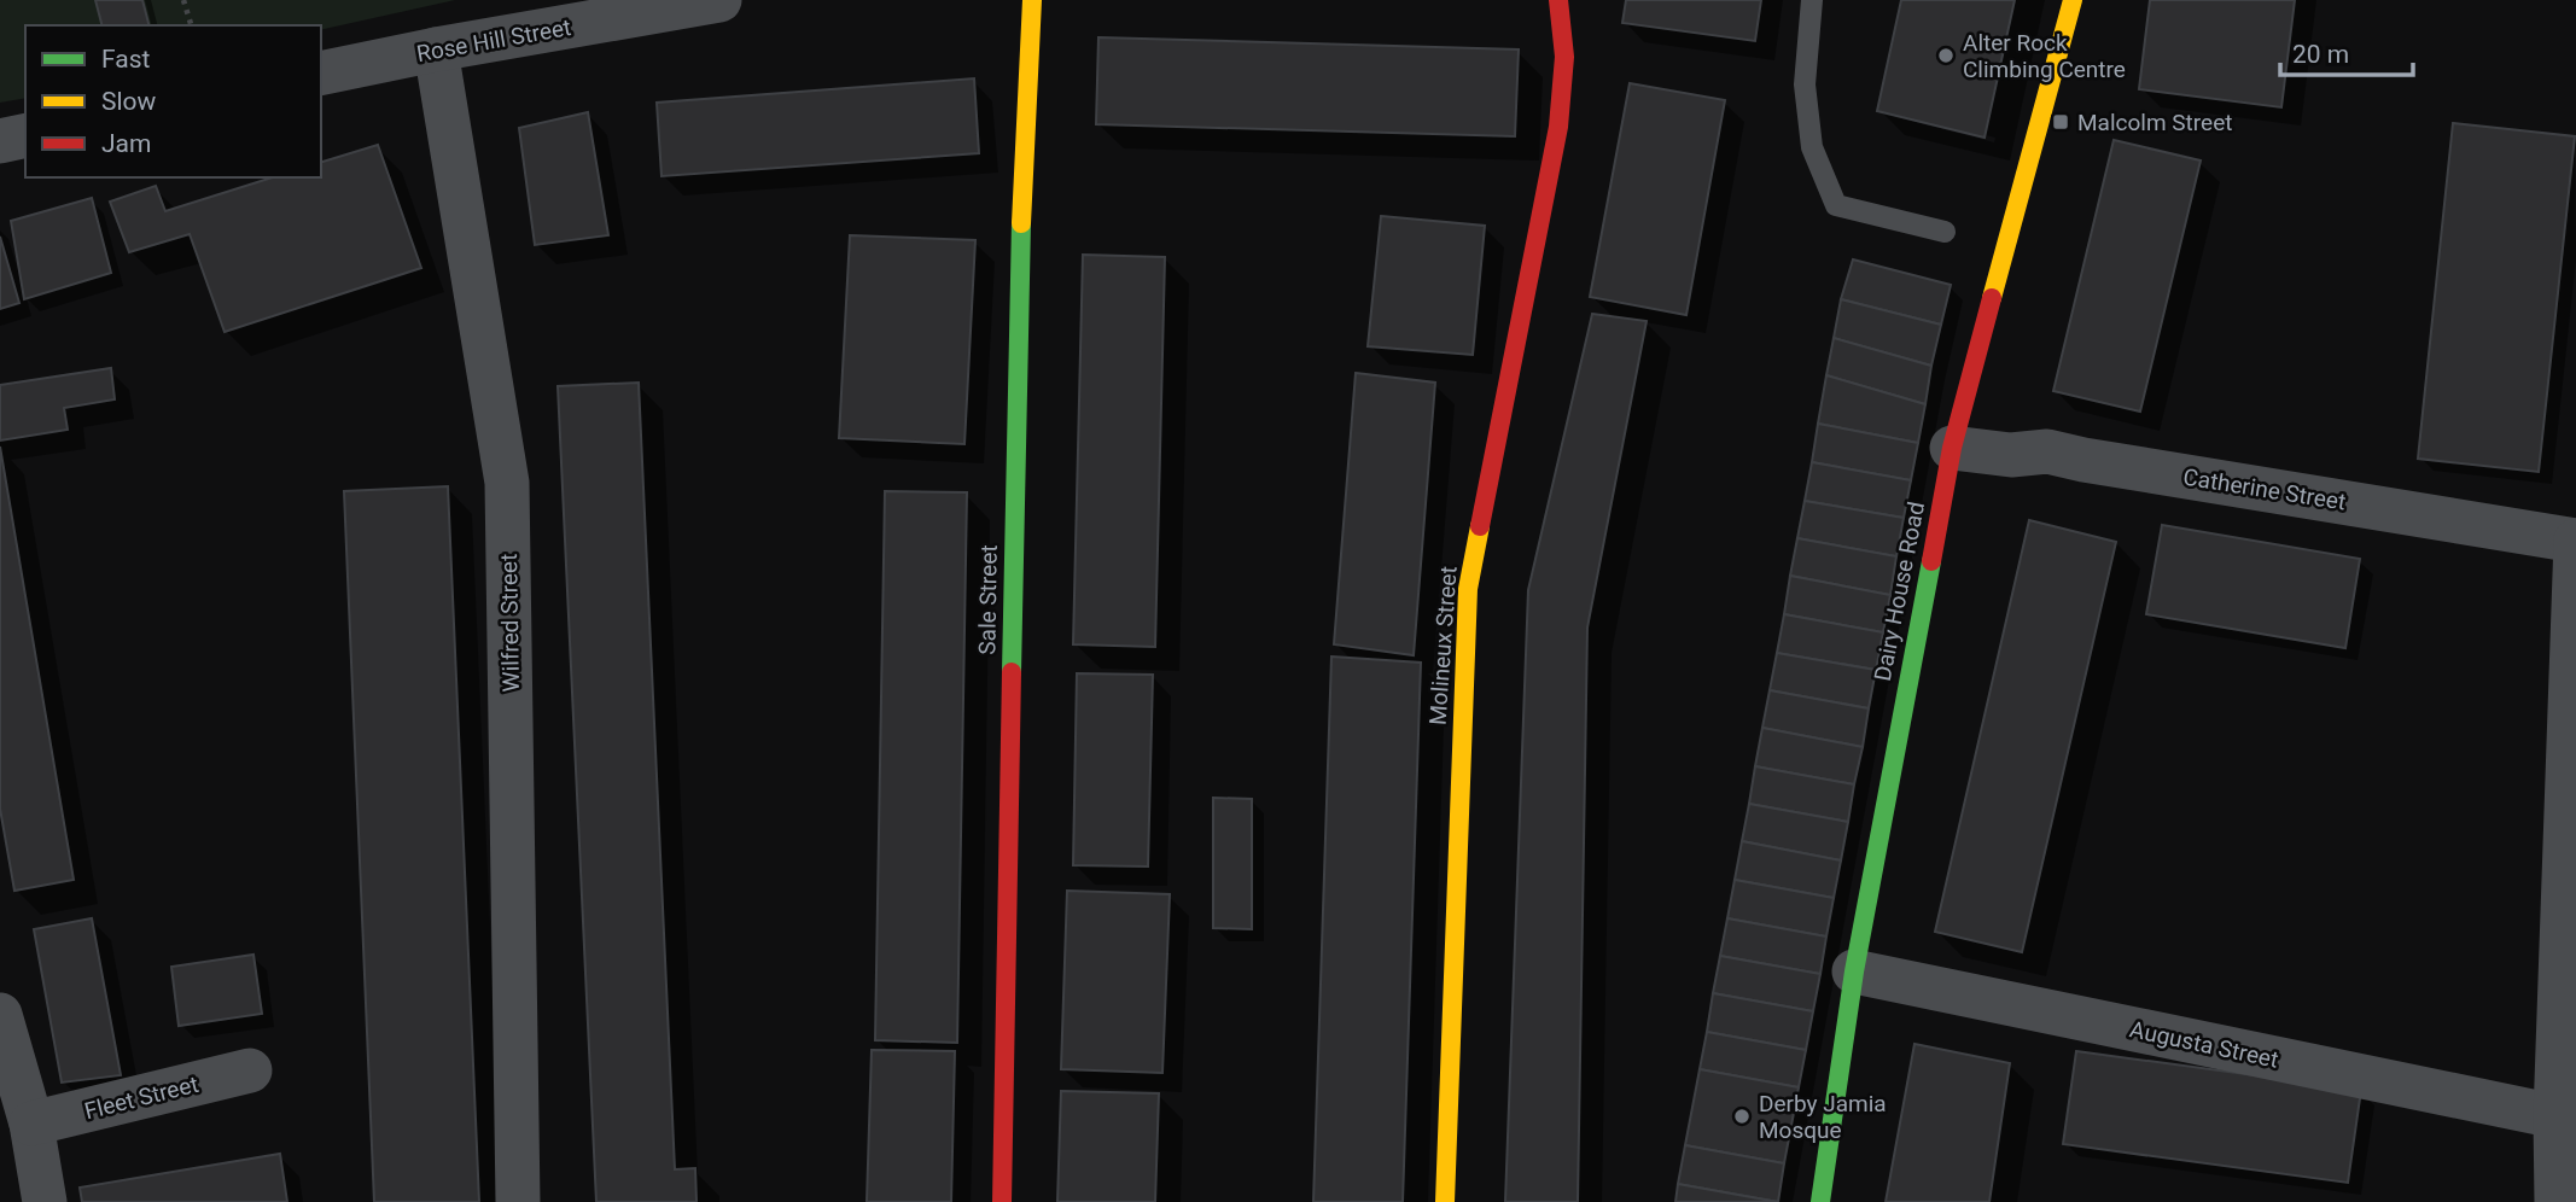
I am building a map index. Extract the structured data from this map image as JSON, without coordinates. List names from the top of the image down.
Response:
{
  "streets": {
    "street": [
      "Rose Hill Street",
      "Catherine Street",
      "Dairy House Road",
      "Sale Street",
      "Wilfred Street",
      "Molineux Street",
      "Augusta Street",
      "Fleet Street"
    ]
  },
  "crossings": [
    ["Rose Hill Street", "Wilfred Street"],
    ["Catherine Street", "Dairy House Road"],
    ["Dairy House Road", "Augusta Street"]
  ],
  "places": {
    "other": ["Alter Rock Climbing Centre", "Derby Jamia Mosque"],
    "transit": ["Malcolm Street"]
  },
  "legend": ["Fast", "Slow", "Jam"],
  "scale_bar": "20 m"
}
